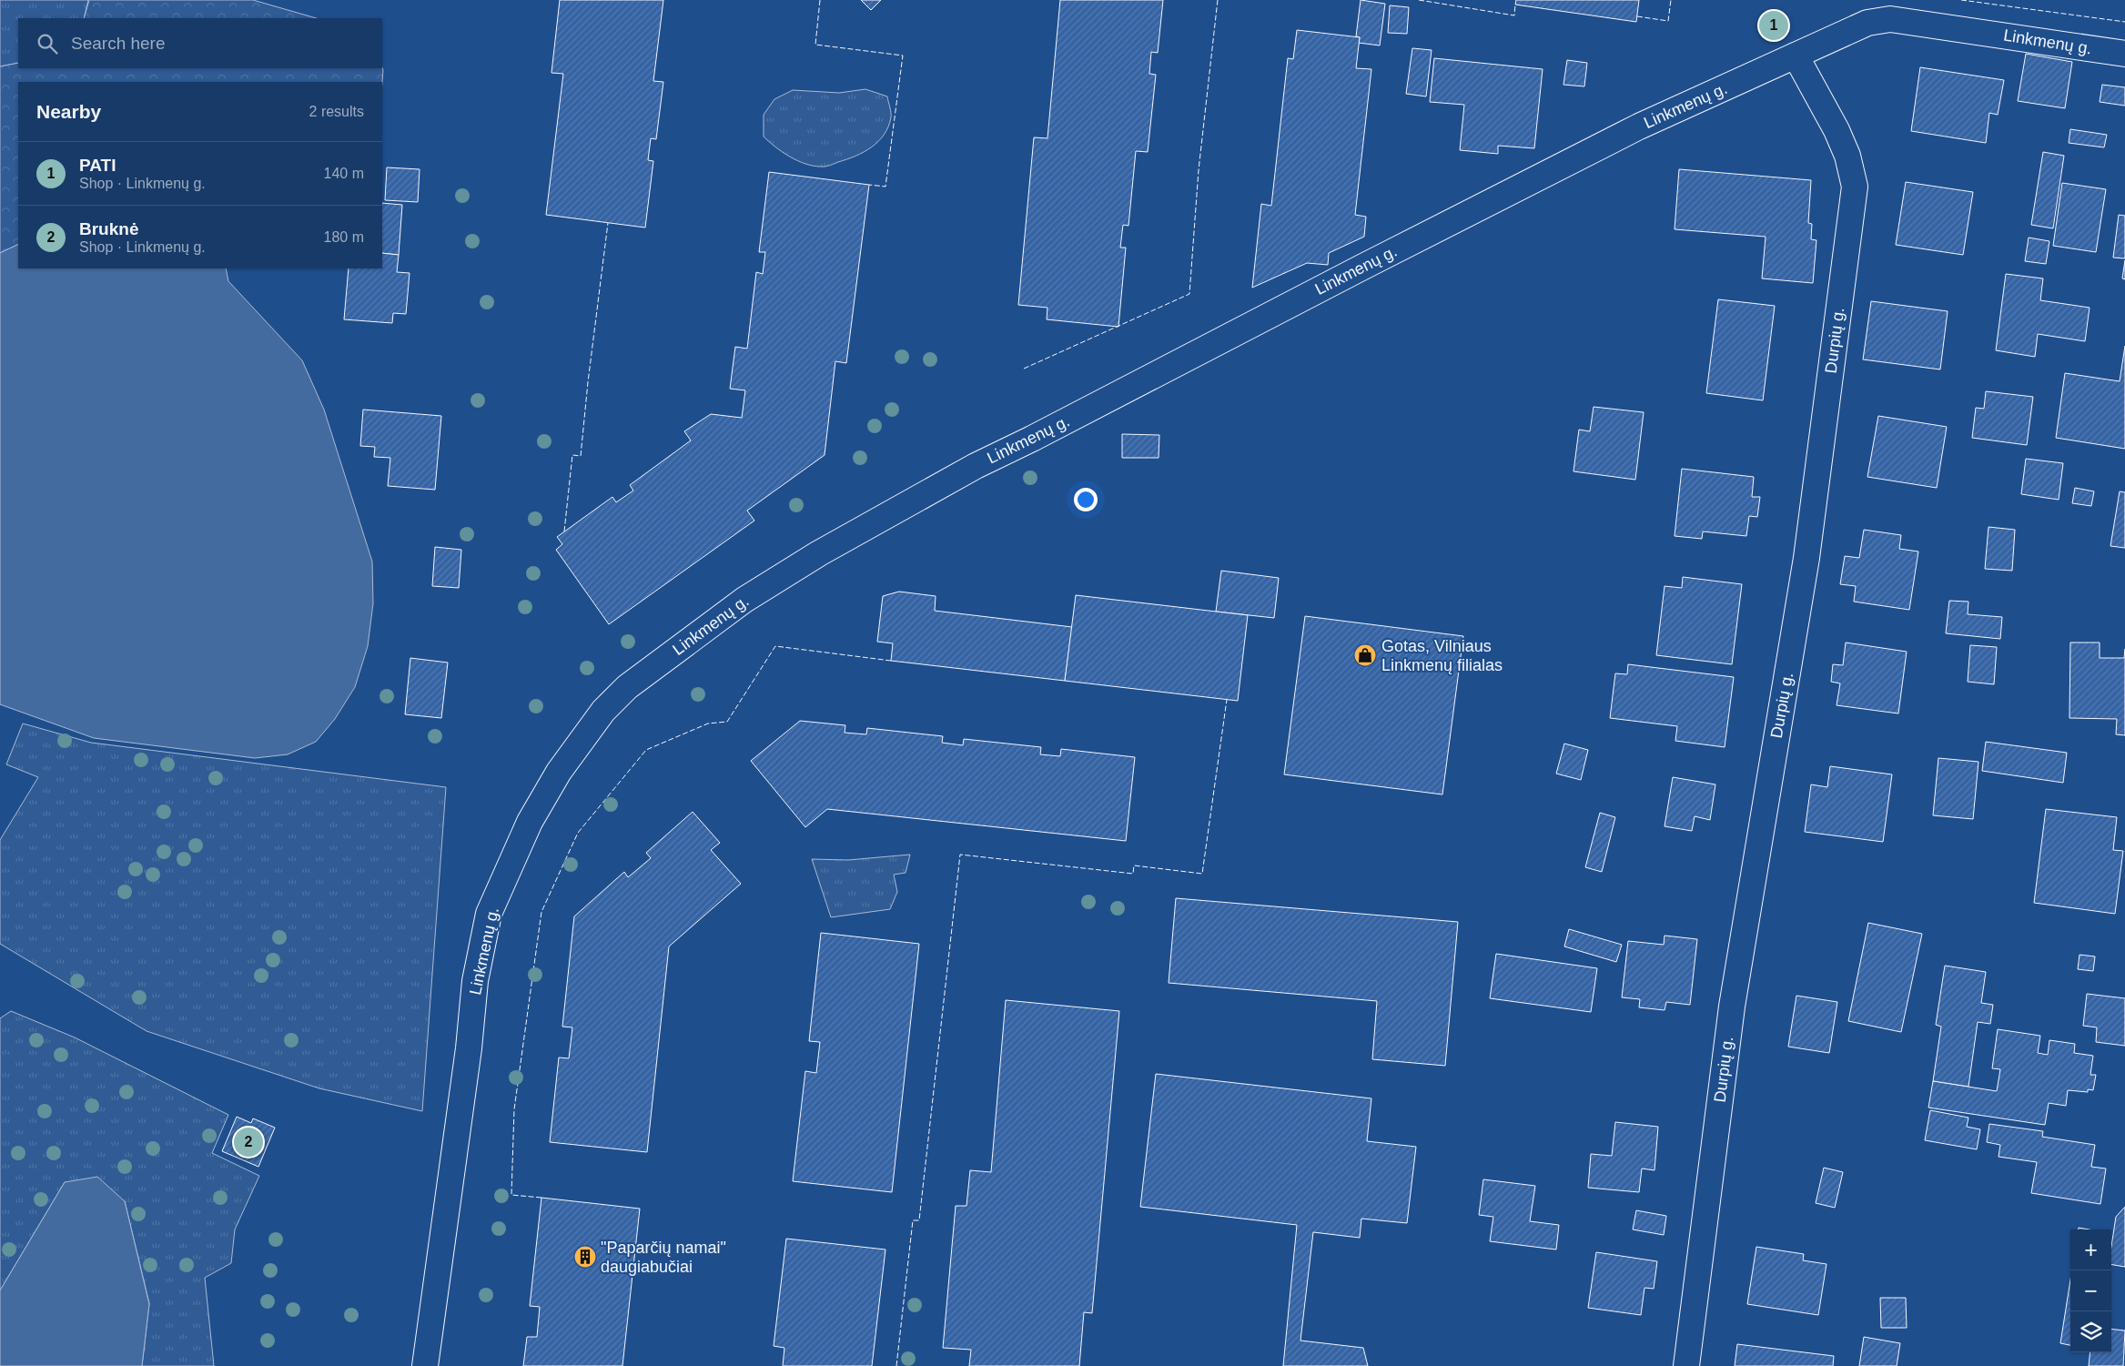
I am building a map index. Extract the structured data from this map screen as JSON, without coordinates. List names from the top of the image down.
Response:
{
  "streets": {
    "street": ["Linkmenų g.", "Durpių g."]
  },
  "crossings": [
    ["Linkmenų g.", "Durpių g."]
  ],
  "places": {
    "shop": ["Gotas, Vilniaus Linkmenų filialas"],
    "building": ["\"Paparčių namai\" daugiabučiai"]
  },
  "page": {
    "pins": ["1", "2"],
    "search": "Search here",
    "heading": ["Nearby", "2 results"],
    "list": [
      {
        "mark": "1",
        "name": "PATI",
        "note": "Shop · Linkmenų g.",
        "value": "140 m"
      },
      {
        "mark": "2",
        "name": "Bruknė",
        "note": "Shop · Linkmenų g.",
        "value": "180 m"
      }
    ],
    "map_buttons": ["+", "−"]
  }
}
